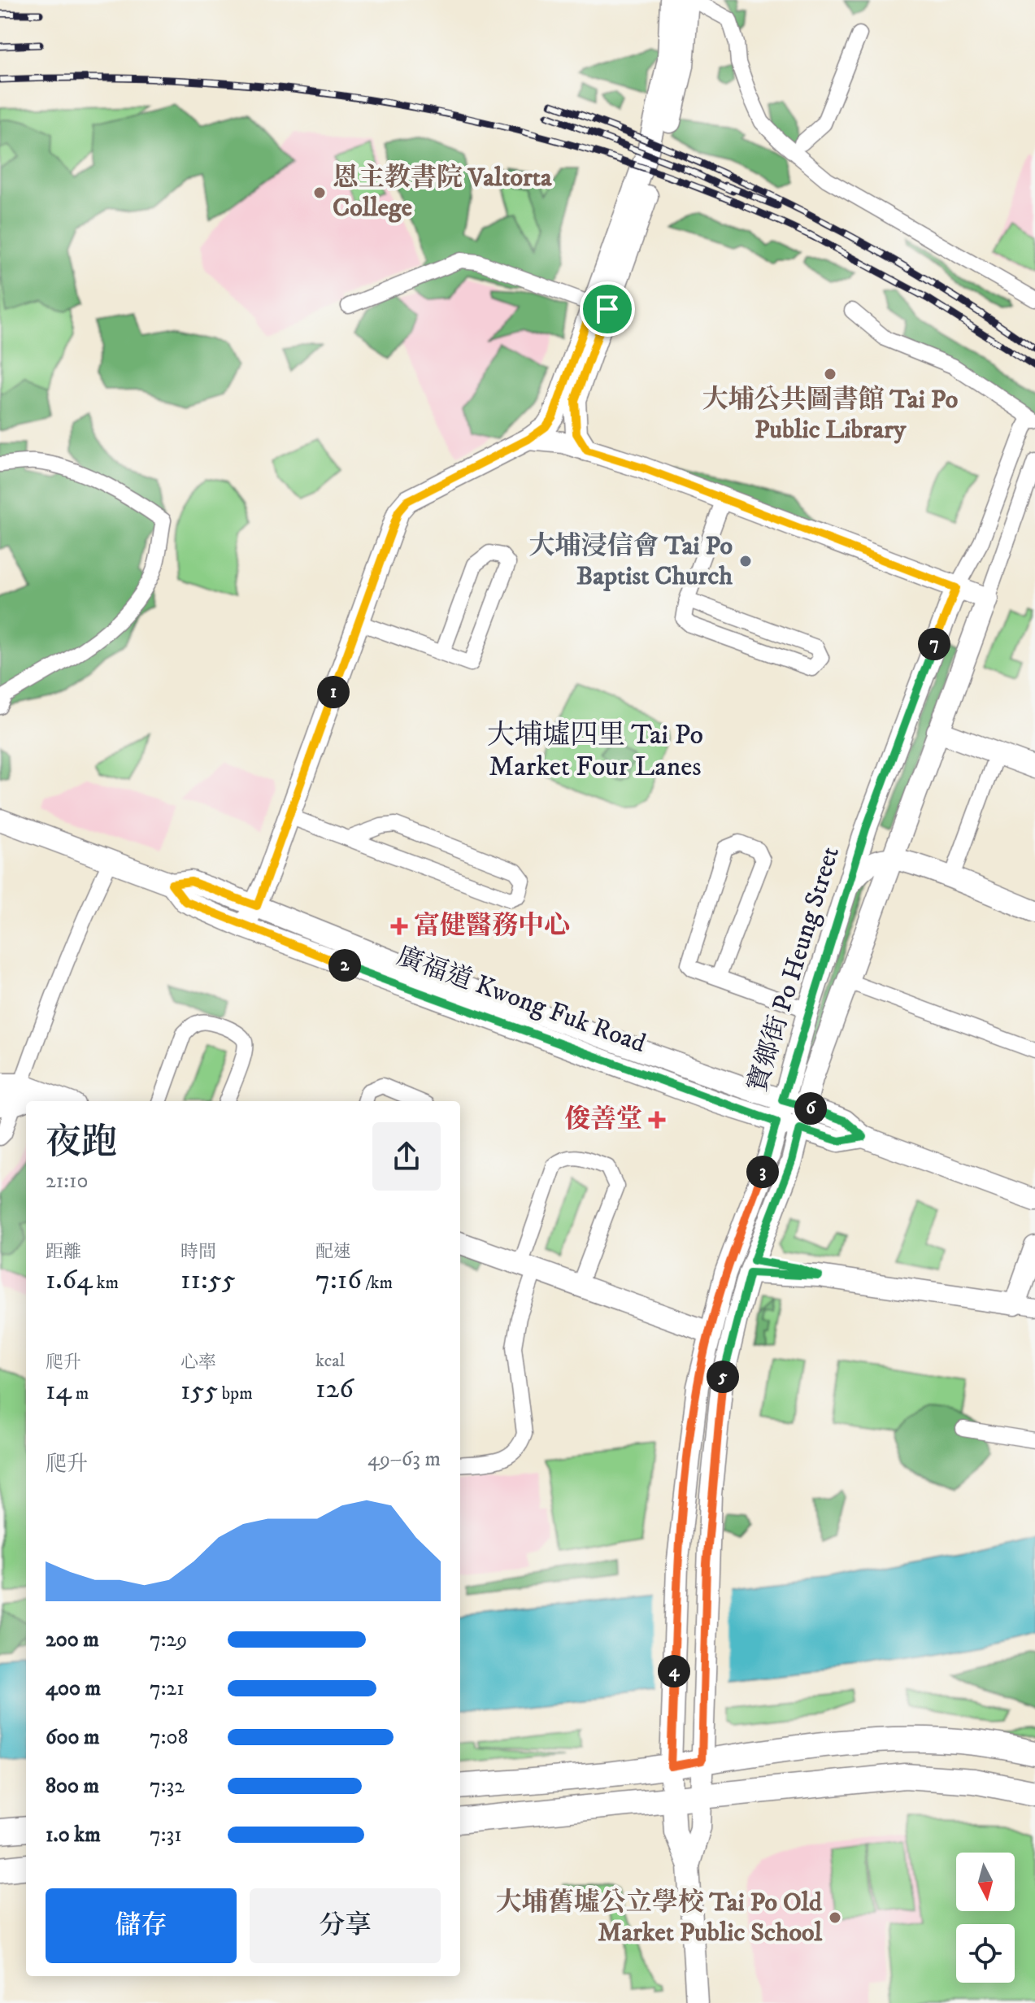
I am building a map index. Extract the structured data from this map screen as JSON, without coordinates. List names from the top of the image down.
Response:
{
  "streets": {
    "main road": ["寶鄉街 Po Heung Street", "廣福道 Kwong Fuk Road"]
  },
  "crossings": [
    ["寶鄉街 Po Heung Street", "廣福道 Kwong Fuk Road"]
  ],
  "districts": ["大埔墟四里 Tai Po Market Four Lanes"],
  "places": {
    "other": [
      "恩主教書院 Valtorta College",
      "大埔公共圖書館 Tai Po Public Library",
      "大埔浸信會 Tai Po Baptist Church",
      "大埔舊墟公立學校 Tai Po Old Market Public School"
    ],
    "health": ["富健醫務中心", "俊善堂"]
  },
  "north": "bottom",
  "page": {
    "pins": [
      "7",
      "1",
      "2",
      "6",
      "3",
      "5",
      "4"
    ],
    "heading": ["夜跑", "21:10"],
    "stats": [
      ["距離", "1.64 km"],
      ["時間", "11:55"],
      ["配速", "7:16 /km"],
      ["爬升", "14 m"],
      ["心率", "155 bpm"],
      ["kcal", "126"]
    ],
    "chart": ["爬升", "49–63 m"],
    "list": [
      {
        "name": "200 m",
        "note": "7:29"
      },
      {
        "name": "400 m",
        "note": "7:21"
      },
      {
        "name": "600 m",
        "note": "7:08"
      },
      {
        "name": "800 m",
        "note": "7:32"
      },
      {
        "name": "1.0 km",
        "note": "7:31"
      }
    ],
    "buttons": ["儲存", "分享"]
  }
}
